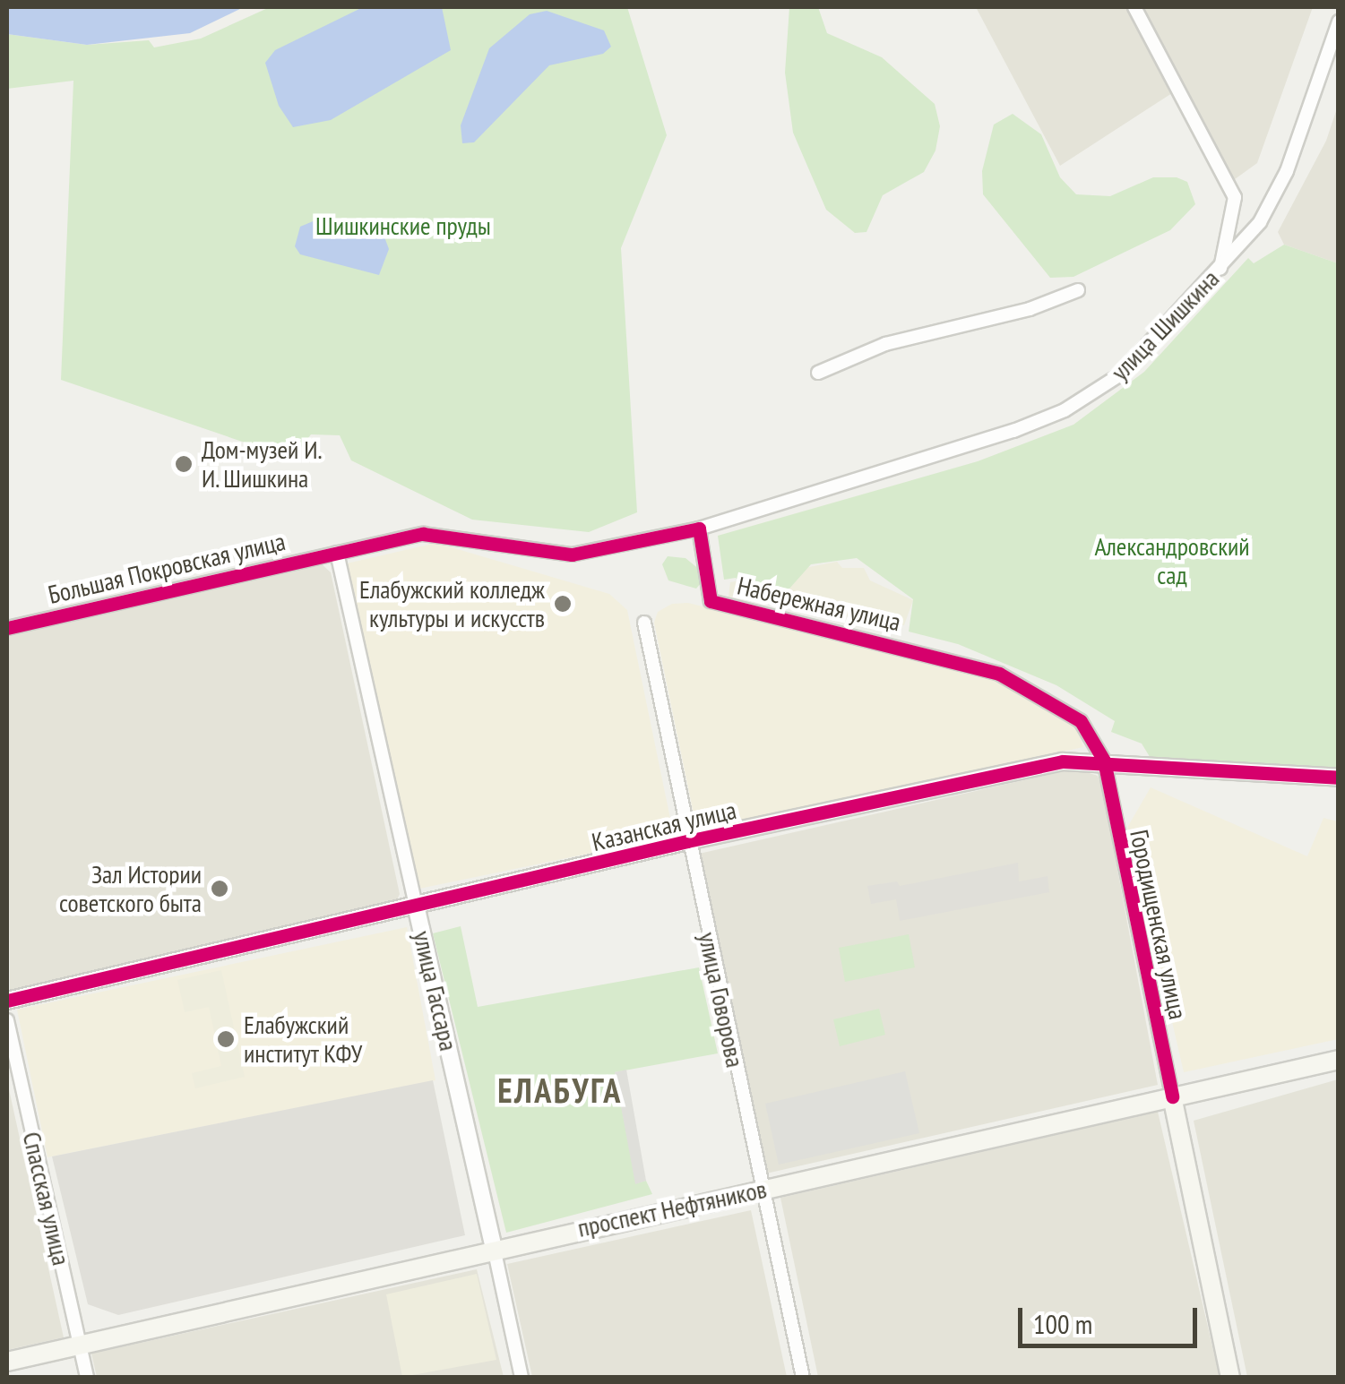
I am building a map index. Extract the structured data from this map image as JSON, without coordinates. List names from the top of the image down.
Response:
{
  "streets": {
    "main road": ["Городищенская улица", "проспект Нефтяников"],
    "street": [
      "улица Шишкина",
      "Большая Покровская улица",
      "Набережная улица",
      "Казанская улица",
      "улица Гассара",
      "улица Говорова",
      "Спасская улица"
    ]
  },
  "crossings": [
    ["улица Шишкина", "Набережная улица"],
    ["Большая Покровская улица", "улица Гассара"],
    ["Набережная улица", "Казанская улица"],
    ["Набережная улица", "Городищенская улица"],
    ["Казанская улица", "Городищенская улица"],
    ["Казанская улица", "улица Гассара"],
    ["Казанская улица", "улица Говорова"],
    ["Городищенская улица", "проспект Нефтяников"],
    ["улица Гассара", "проспект Нефтяников"],
    ["улица Говорова", "проспект Нефтяников"],
    ["Спасская улица", "проспект Нефтяников"]
  ],
  "districts": ["ЕЛАБУГА"],
  "parks": ["Шишкинские пруды", "Александровский сад"],
  "places": [
    "Дом-музей И. И. Шишкина",
    "Елабужский колледж культуры и искусств",
    "Зал Истории советского быта",
    "Елабужский институт КФУ"
  ],
  "scale_bar": "100 m"
}
